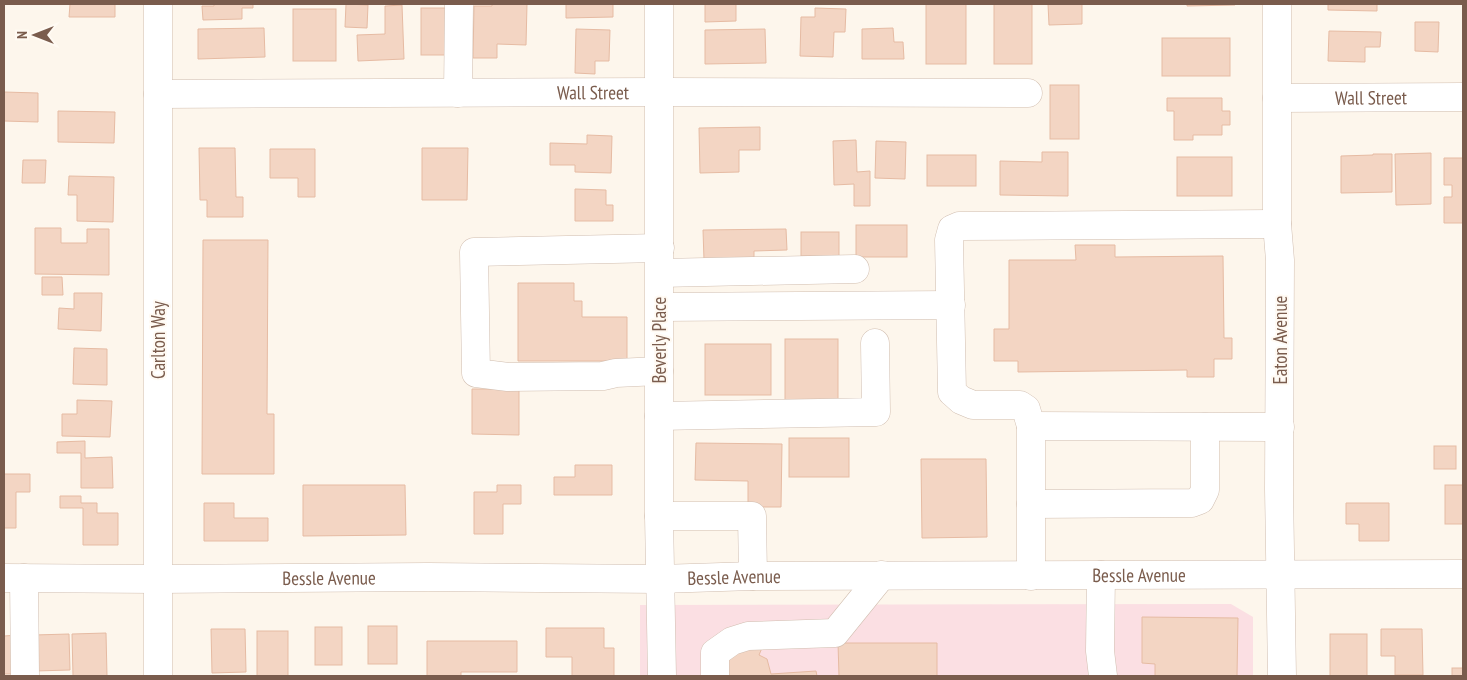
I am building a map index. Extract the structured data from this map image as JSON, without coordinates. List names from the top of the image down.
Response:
{
  "streets": {
    "street": [
      "Wall Street",
      "Carlton Way",
      "Beverly Place",
      "Eaton Avenue",
      "Bessle Avenue"
    ]
  },
  "crossings": [
    ["Wall Street", "Carlton Way"],
    ["Wall Street", "Beverly Place"],
    ["Wall Street", "Eaton Avenue"],
    ["Carlton Way", "Bessle Avenue"],
    ["Beverly Place", "Bessle Avenue"],
    ["Eaton Avenue", "Bessle Avenue"]
  ],
  "north": "left"
}
